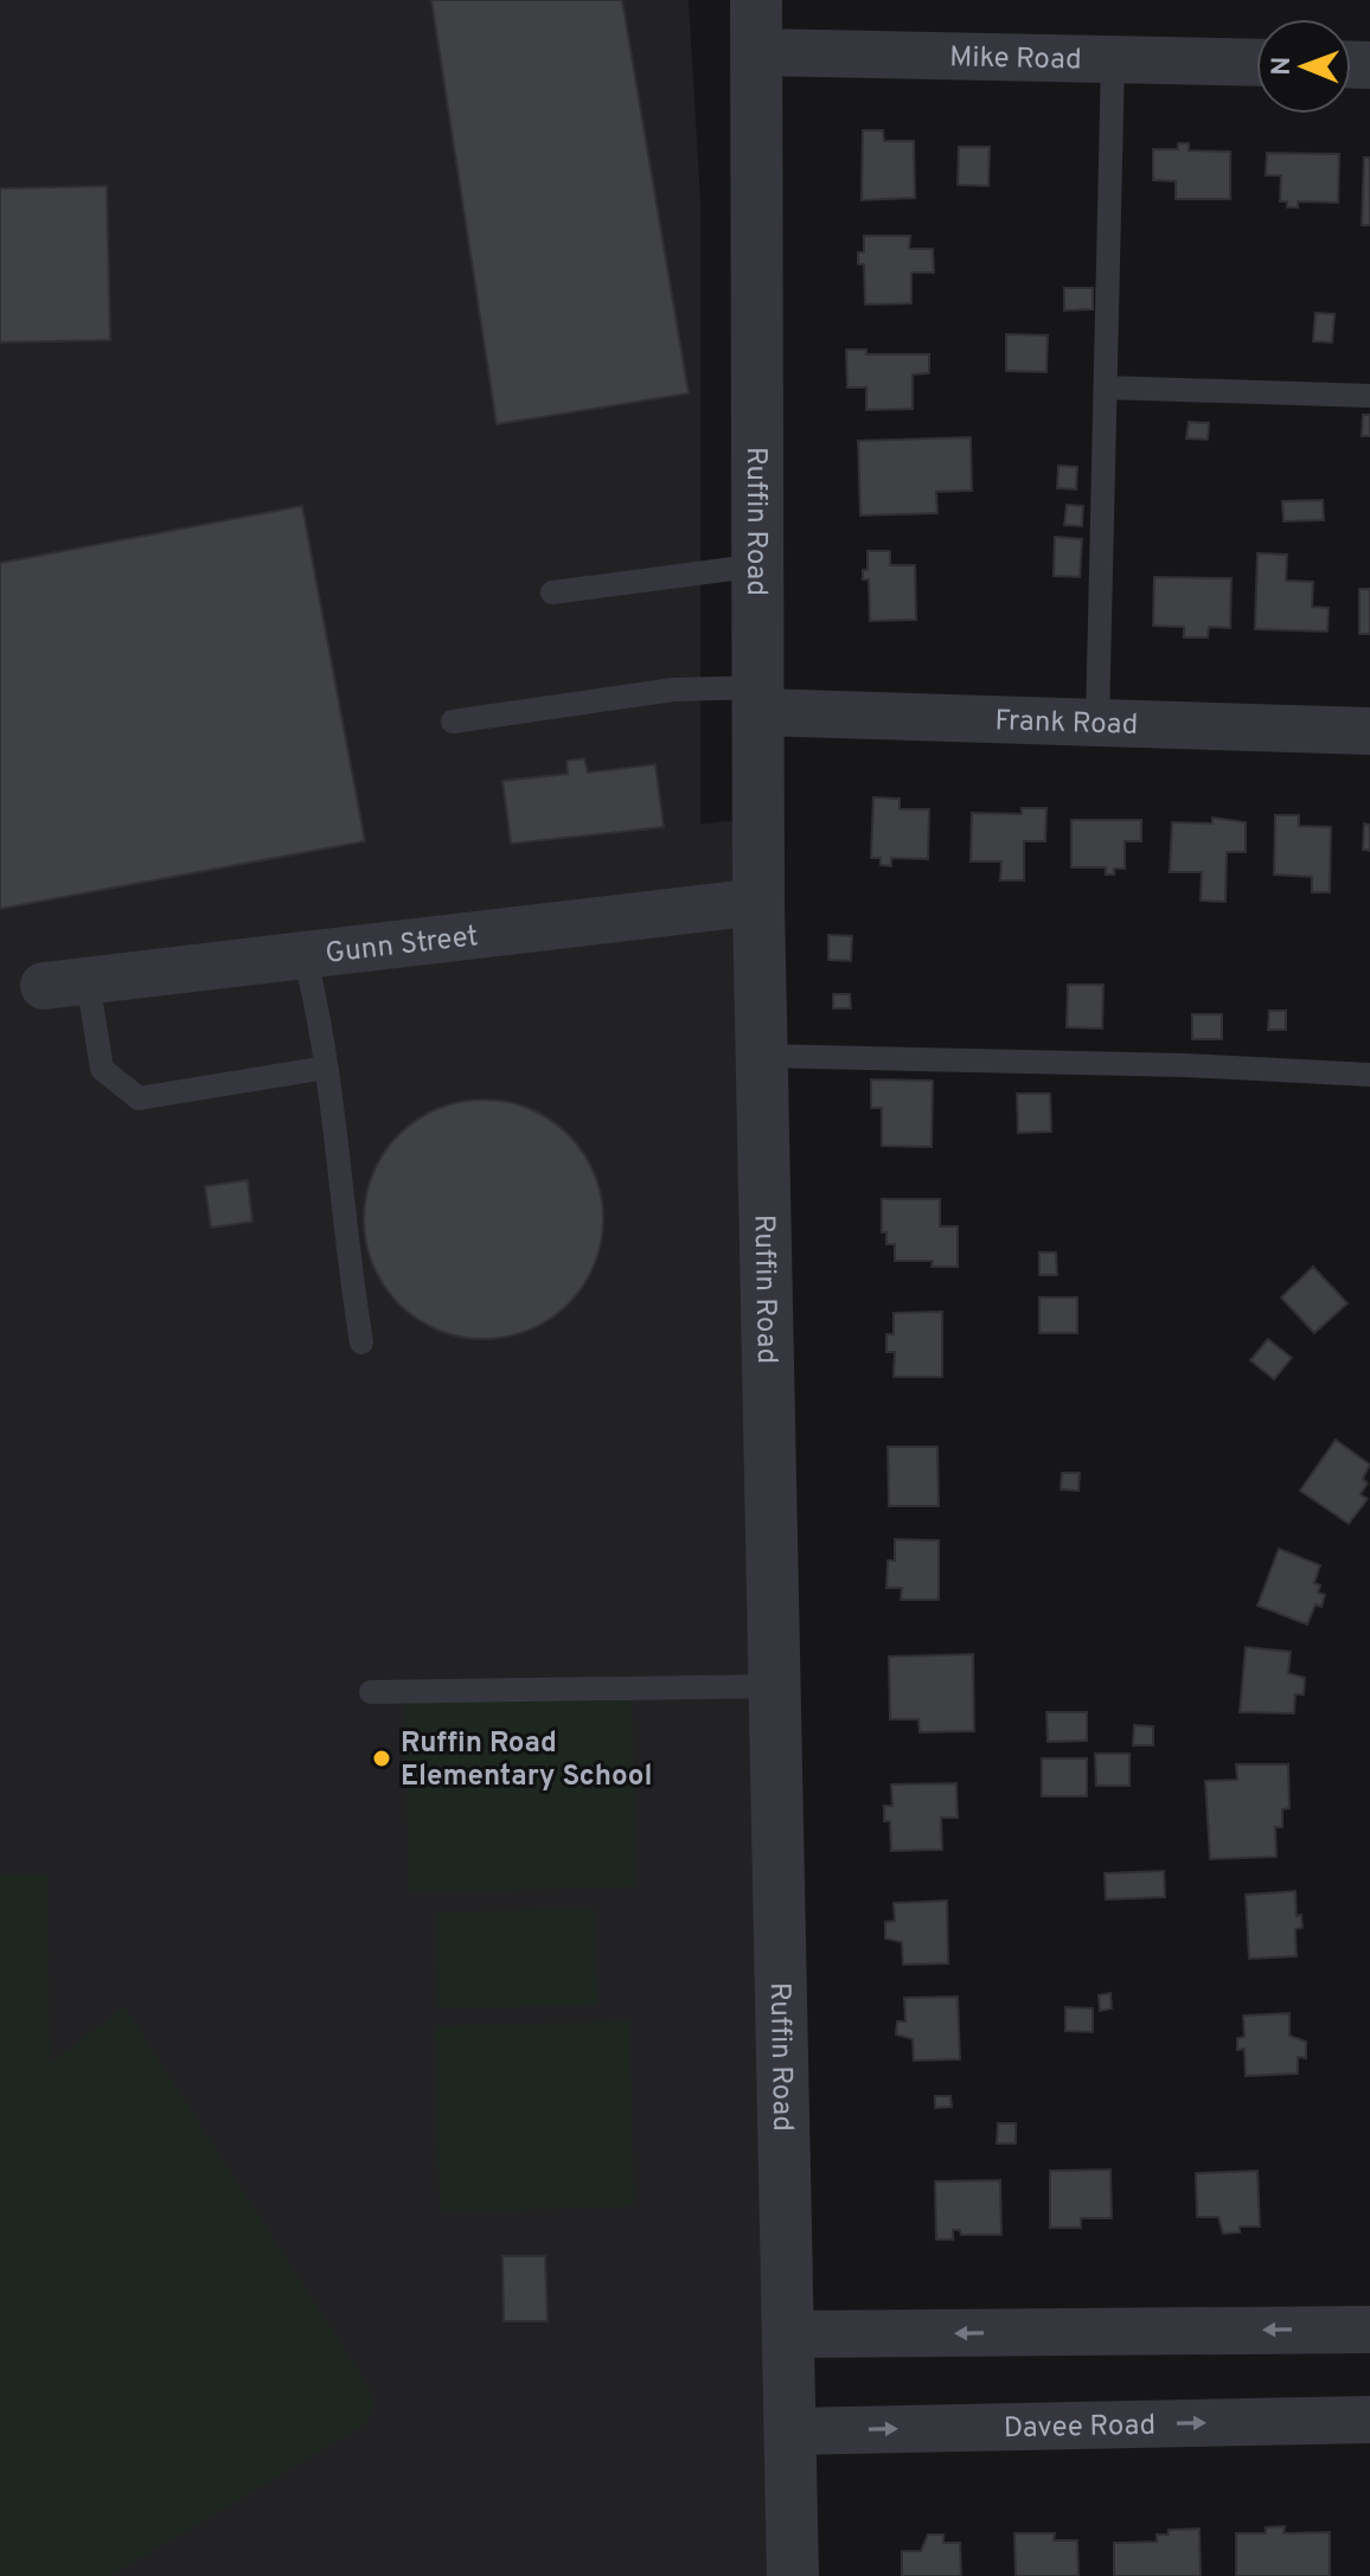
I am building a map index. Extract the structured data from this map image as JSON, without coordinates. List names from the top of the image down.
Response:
{
  "streets": {
    "street": [
      "Mike Road",
      "Ruffin Road",
      "Frank Road",
      "Gunn Street",
      "Davee Road"
    ]
  },
  "crossings": [
    ["Mike Road", "Ruffin Road"],
    ["Ruffin Road", "Frank Road"],
    ["Ruffin Road", "Gunn Street"],
    ["Ruffin Road", "Davee Road"]
  ],
  "places": ["Ruffin Road Elementary School"],
  "north": "left"
}
